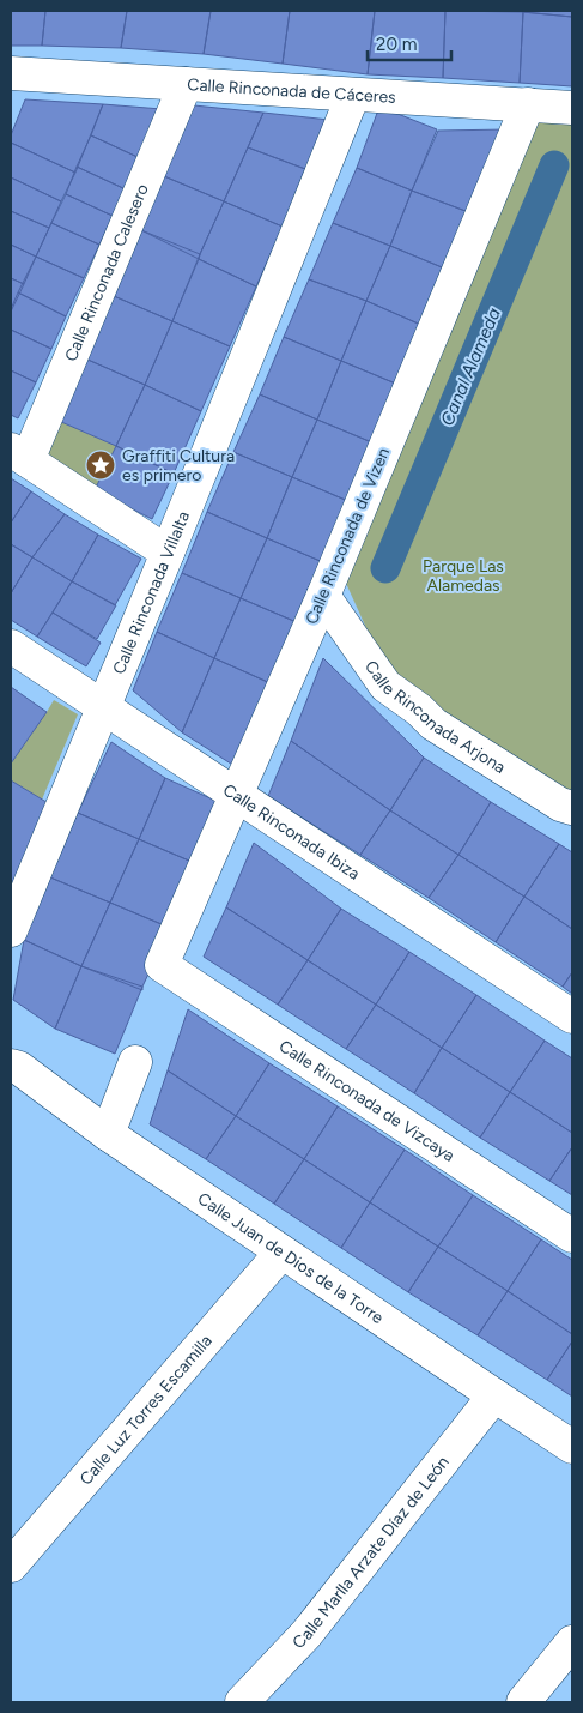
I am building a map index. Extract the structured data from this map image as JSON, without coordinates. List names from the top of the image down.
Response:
{
  "streets": {
    "street": [
      "Calle Rinconada de Cáceres",
      "Calle Rinconada Calesero",
      "Calle Rinconada de Vizen",
      "Calle Rinconada Villalta",
      "Calle Rinconada Arjona",
      "Calle Rinconada Ibiza",
      "Calle Rinconada de Vizcaya",
      "Calle Juan de Dios de la Torre",
      "Calle Luz Torres Escamilla",
      "Calle Marlla Arzate Díaz de León"
    ]
  },
  "crossings": [
    ["Calle Rinconada de Cáceres", "Calle Rinconada Calesero"],
    ["Calle Rinconada de Cáceres", "Calle Rinconada de Vizen"],
    ["Calle Rinconada de Cáceres", "Calle Rinconada Villalta"],
    ["Calle Rinconada de Vizen", "Calle Rinconada Arjona"],
    ["Calle Rinconada de Vizen", "Calle Rinconada Ibiza"],
    ["Calle Rinconada de Vizen", "Calle Rinconada de Vizcaya"],
    ["Calle Rinconada Villalta", "Calle Rinconada Ibiza"],
    ["Calle Juan de Dios de la Torre", "Calle Luz Torres Escamilla"],
    ["Calle Juan de Dios de la Torre", "Calle Marlla Arzate Díaz de León"]
  ],
  "water": ["Canal Alameda"],
  "parks": ["Parque Las Alamedas"],
  "places": {
    "place": ["Graffiti Cultura es primero"]
  },
  "scale_bar": "20 m"
}
